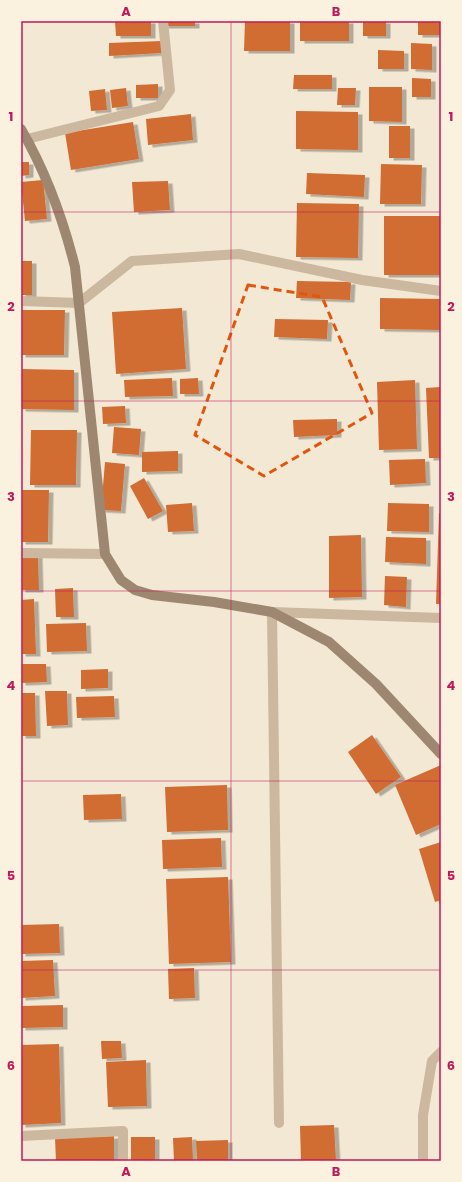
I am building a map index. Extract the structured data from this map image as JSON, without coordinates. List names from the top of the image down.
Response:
{
  "grid": {
    "columns": ["A", "B"],
    "rows": [
      "1",
      "2",
      "3",
      "4",
      "5",
      "6"
    ]
  }
}
